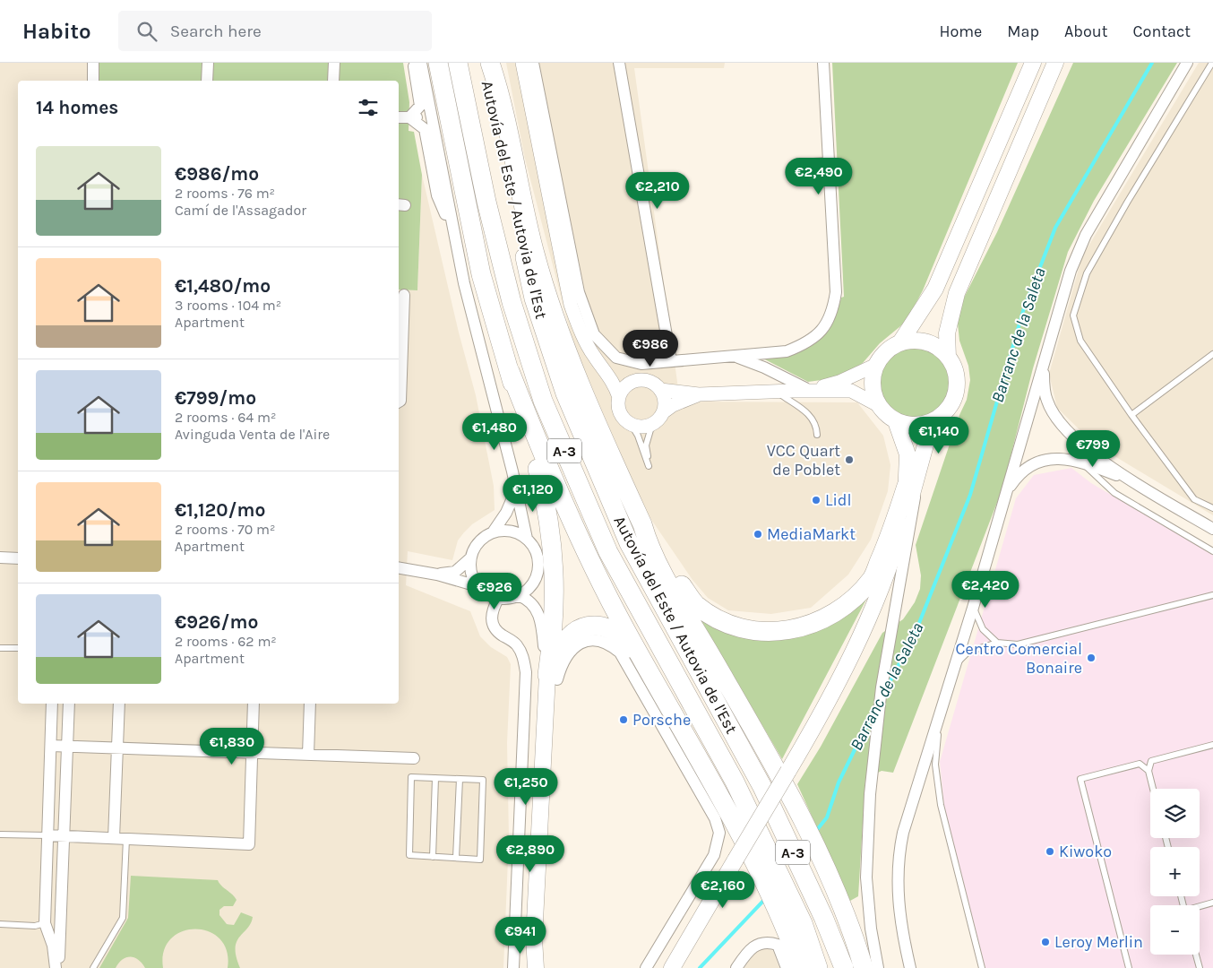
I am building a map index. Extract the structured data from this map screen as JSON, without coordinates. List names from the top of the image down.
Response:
{
  "streets": {
    "highway": ["Autovía del Este / Autovia de l'Est", "A-3"]
  },
  "water": ["Barranc de la Saleta"],
  "places": [
    "VCC Quart de Poblet",
    "Lidl",
    "MediaMarkt",
    "Centro Comercial Bonaire",
    "Porsche",
    "Kiwoko",
    "Leroy Merlin"
  ],
  "page": {
    "header": "Habito",
    "search": "Search here",
    "nav": [
      "Home",
      "Map",
      "About",
      "Contact"
    ],
    "heading": "14 homes",
    "list": [
      {
        "name": "€986/mo",
        "note": "2 rooms · 76 m² · Camí de l'Assagador"
      },
      {
        "name": "€1,480/mo",
        "note": "3 rooms · 104 m² · Apartment"
      },
      {
        "name": "€799/mo",
        "note": "2 rooms · 64 m² · Avinguda Venta de l'Aire"
      },
      {
        "name": "€1,120/mo",
        "note": "2 rooms · 70 m² · Apartment"
      },
      {
        "name": "€926/mo",
        "note": "2 rooms · 62 m² · Apartment"
      }
    ],
    "price": [
      "€2,490",
      "€2,210",
      "€986",
      "€1,480",
      "€1,140",
      "€799",
      "€1,120",
      "€2,420",
      "€926",
      "€1,830",
      "€1,250",
      "€2,890",
      "€2,160",
      "€941"
    ],
    "map_buttons": ["+", "−"]
  }
}
